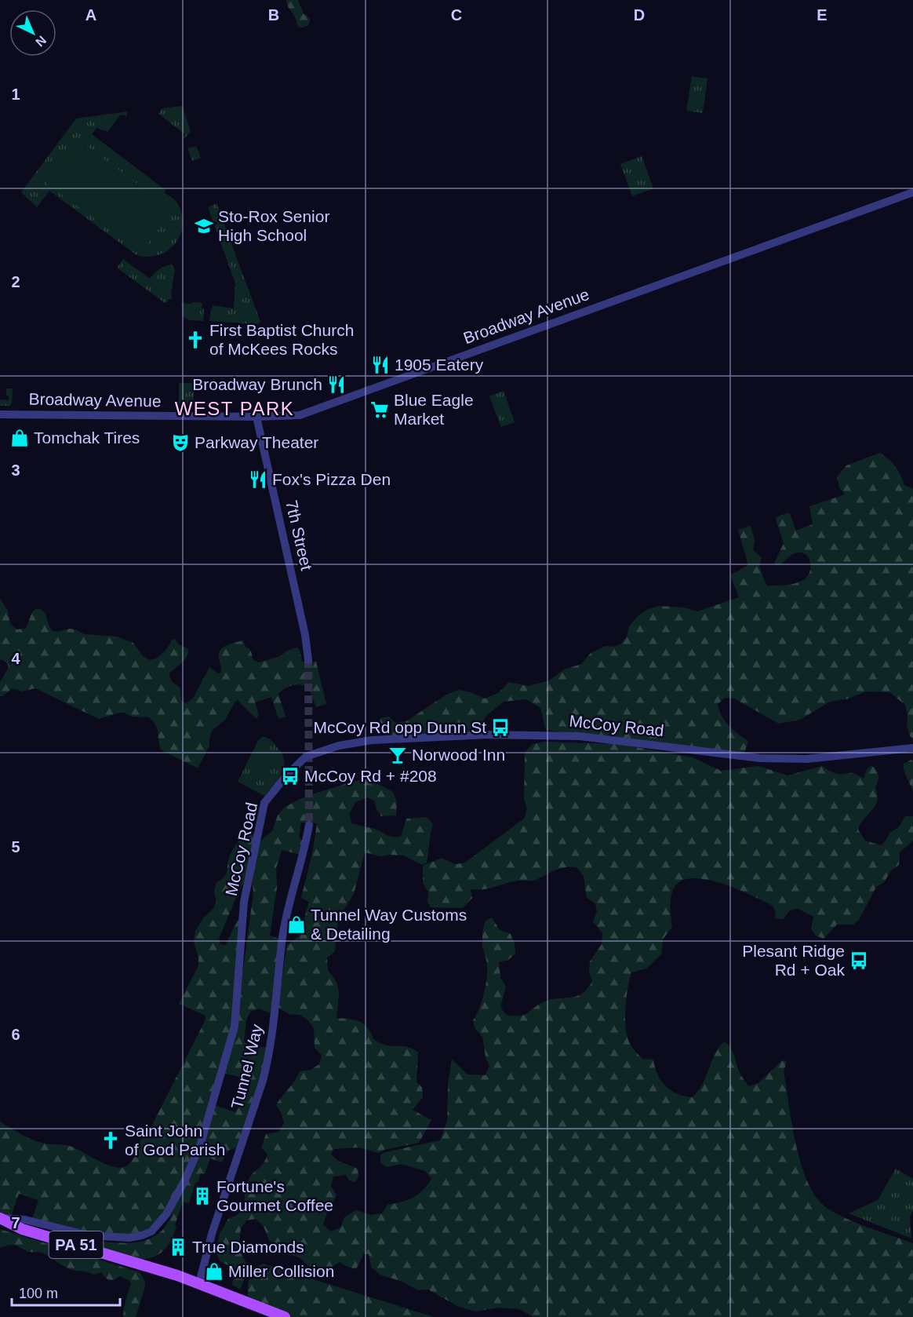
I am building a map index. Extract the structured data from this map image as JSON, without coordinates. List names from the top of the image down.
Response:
{
  "streets": {
    "main road": ["PA 51"],
    "street": [
      "Broadway Avenue",
      "7th Street",
      "McCoy Road",
      "Tunnel Way"
    ]
  },
  "crossings": [
    ["Broadway Avenue", "7th Street"],
    ["McCoy Road", "PA 51"],
    ["Tunnel Way", "PA 51"]
  ],
  "districts": ["WEST PARK"],
  "places": {
    "school or university": ["Sto-Rox Senior High School"],
    "church": ["First Baptist Church of McKees Rocks", "Saint John of God Parish"],
    "restaurant": ["1905 Eatery", "Broadway Brunch", "Fox's Pizza Den"],
    "supermarket": ["Blue Eagle Market"],
    "shop": ["Tomchak Tires", "Tunnel Way Customs & Detailing", "Miller Collision"],
    "theatre": ["Parkway Theater"],
    "bus stop": ["McCoy Rd opp Dunn St", "McCoy Rd + #208", "Plesant Ridge Rd + Oak"],
    "bar": ["Norwood Inn"],
    "building": ["Fortune's Gourmet Coffee", "True Diamonds"]
  },
  "scale_bar": "100 m",
  "north": "bottom right",
  "grid": {
    "columns": [
      "A",
      "B",
      "C",
      "D",
      "E"
    ],
    "rows": [
      "1",
      "2",
      "3",
      "4",
      "5",
      "6",
      "7"
    ]
  }
}
